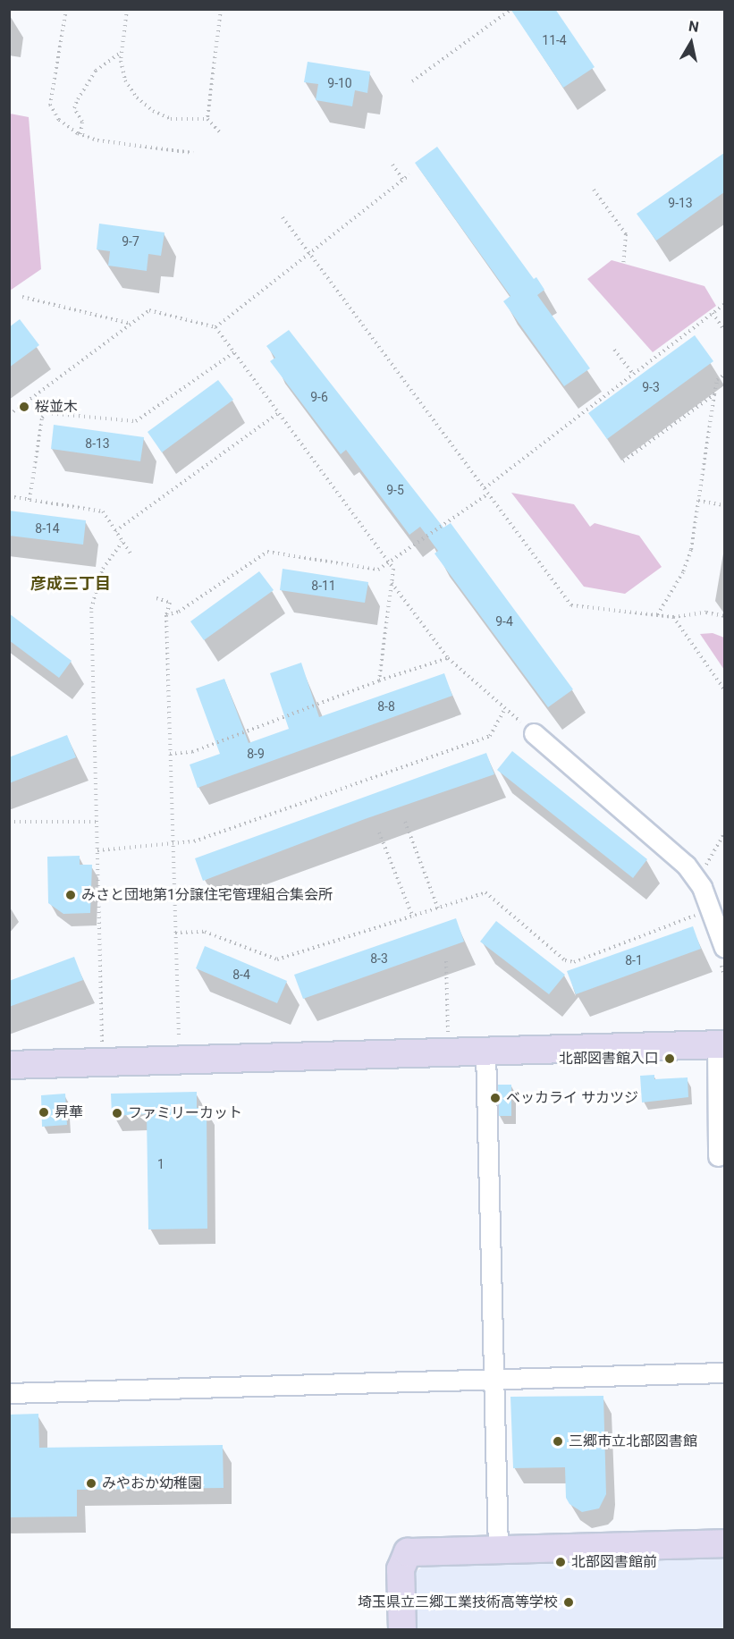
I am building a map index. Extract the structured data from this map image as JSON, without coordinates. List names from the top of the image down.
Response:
{
  "districts": ["彦成三丁目"],
  "places": [
    "桜並木",
    "みさと団地第1分譲住宅管理組合集会所",
    "北部図書館入口",
    "ベッカライ サカツジ",
    "昇華",
    "ファミリーカット",
    "三郷市立北部図書館",
    "みやおか幼稚園",
    "北部図書館前",
    "埼玉県立三郷工業技術高等学校"
  ],
  "house_numbers": [
    "11-4",
    "9-10",
    "9-13",
    "9-7",
    "9-3",
    "9-6",
    "8-13",
    "9-5",
    "8-14",
    "8-11",
    "9-4",
    "8-8",
    "8-9",
    "8-3",
    "8-1",
    "8-4",
    "1"
  ],
  "north": "top"
}
